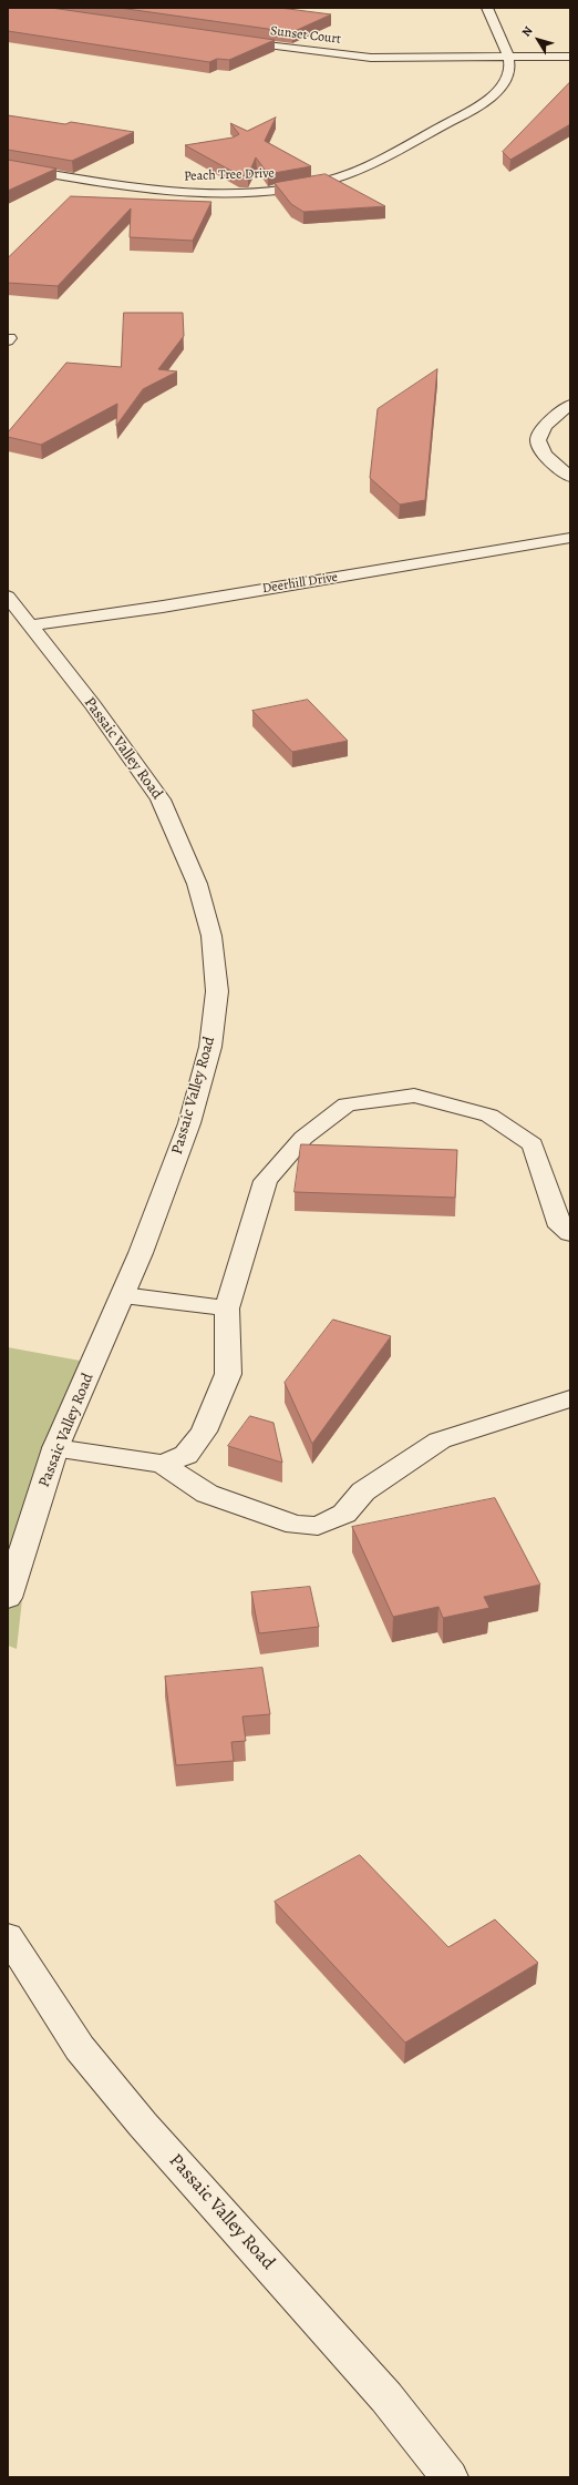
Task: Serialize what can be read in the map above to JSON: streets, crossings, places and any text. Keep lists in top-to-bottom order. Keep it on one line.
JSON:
{"streets":{"street":["Sunset Court","Peach Tree Drive","Deerhill Drive","Passaic Valley Road"]},"crossings":[["Sunset Court","Peach Tree Drive"],["Deerhill Drive","Passaic Valley Road"]],"north":"top left"}
